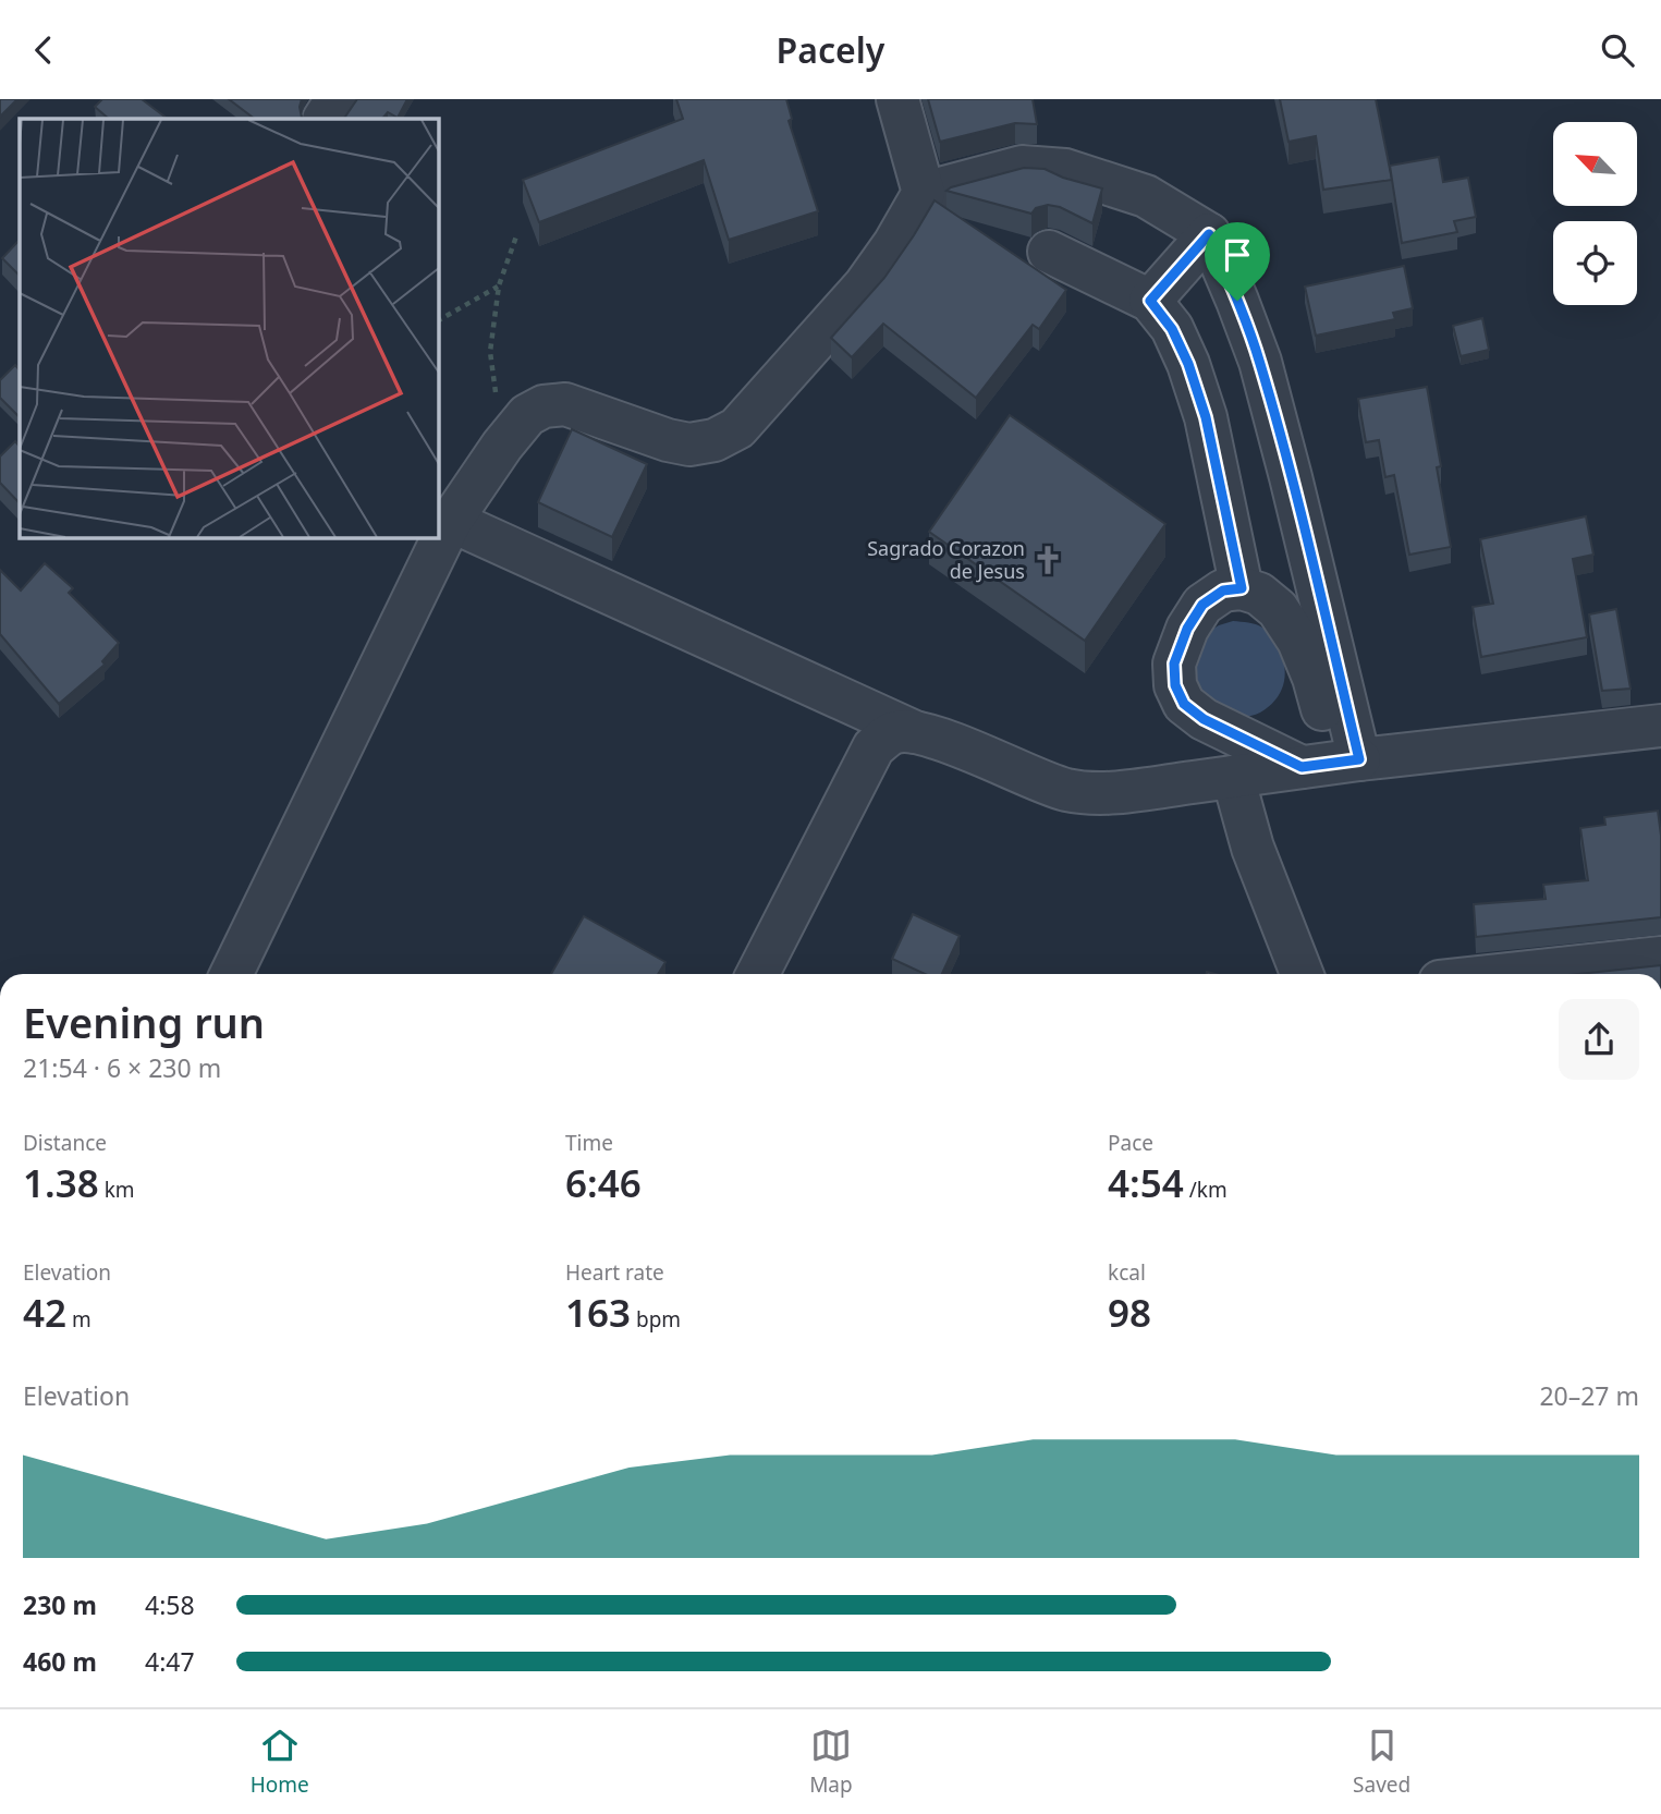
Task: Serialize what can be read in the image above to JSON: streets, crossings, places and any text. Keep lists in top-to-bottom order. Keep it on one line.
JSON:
{"places":{"church":["Sagrado Corazon de Jesus"]},"north":"top left","page":{"header":"Pacely","heading":["Evening run","21:54 · 6 × 230 m"],"stats":[["Distance","1.38 km"],["Time","6:46"],["Pace","4:54 /km"],["Elevation","42 m"],["Heart rate","163 bpm"],["kcal","98"]],"chart":["Elevation","20–27 m"],"list":[{"name":"230 m","note":"4:58"},{"name":"460 m","note":"4:47"}],"tabs":["Home","Map","Saved"]}}
